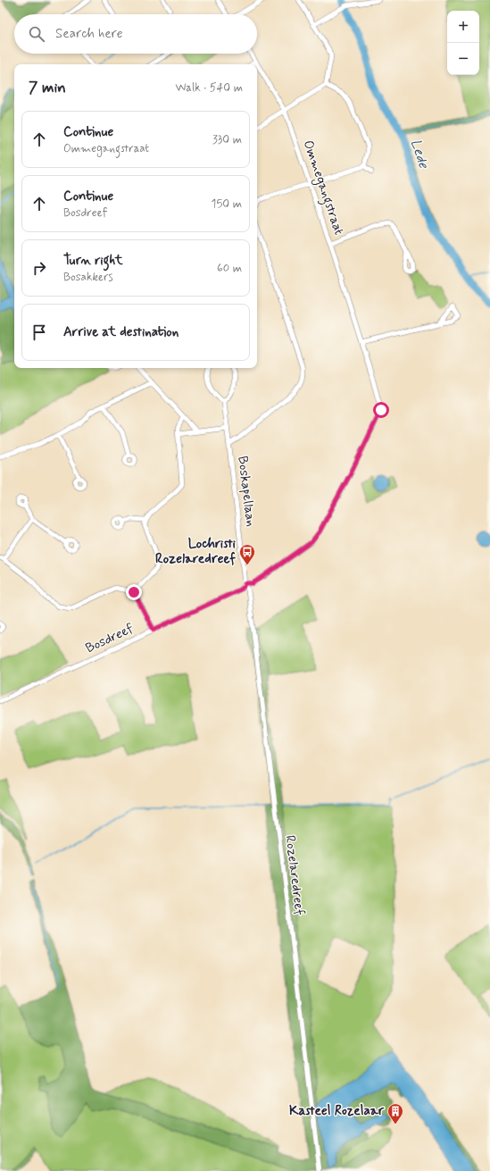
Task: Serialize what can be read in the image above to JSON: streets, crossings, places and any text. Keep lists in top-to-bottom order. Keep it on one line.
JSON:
{"streets":{"street":["Ommegangstraat","Boskapellaan","Bosdreef","Rozelaredreef"]},"crossings":[["Ommegangstraat","Boskapellaan"],["Ommegangstraat","Bosdreef"],["Ommegangstraat","Rozelaredreef"],["Boskapellaan","Bosdreef"],["Boskapellaan","Rozelaredreef"],["Bosdreef","Rozelaredreef"]],"water":["Lede"],"places":{"bus stop":["Lochristi Rozelaredreef"],"building":["Kasteel Rozelaar"]},"page":{"map_buttons":["+","−"],"search":"Search here","heading":["7 min","Walk · 540 m"],"list":[["Continue","Ommegangstraat","330 m"],["Continue","Bosdreef","150 m"],["Turn right","Bosakkers","60 m"],"Arrive at destination"]}}
